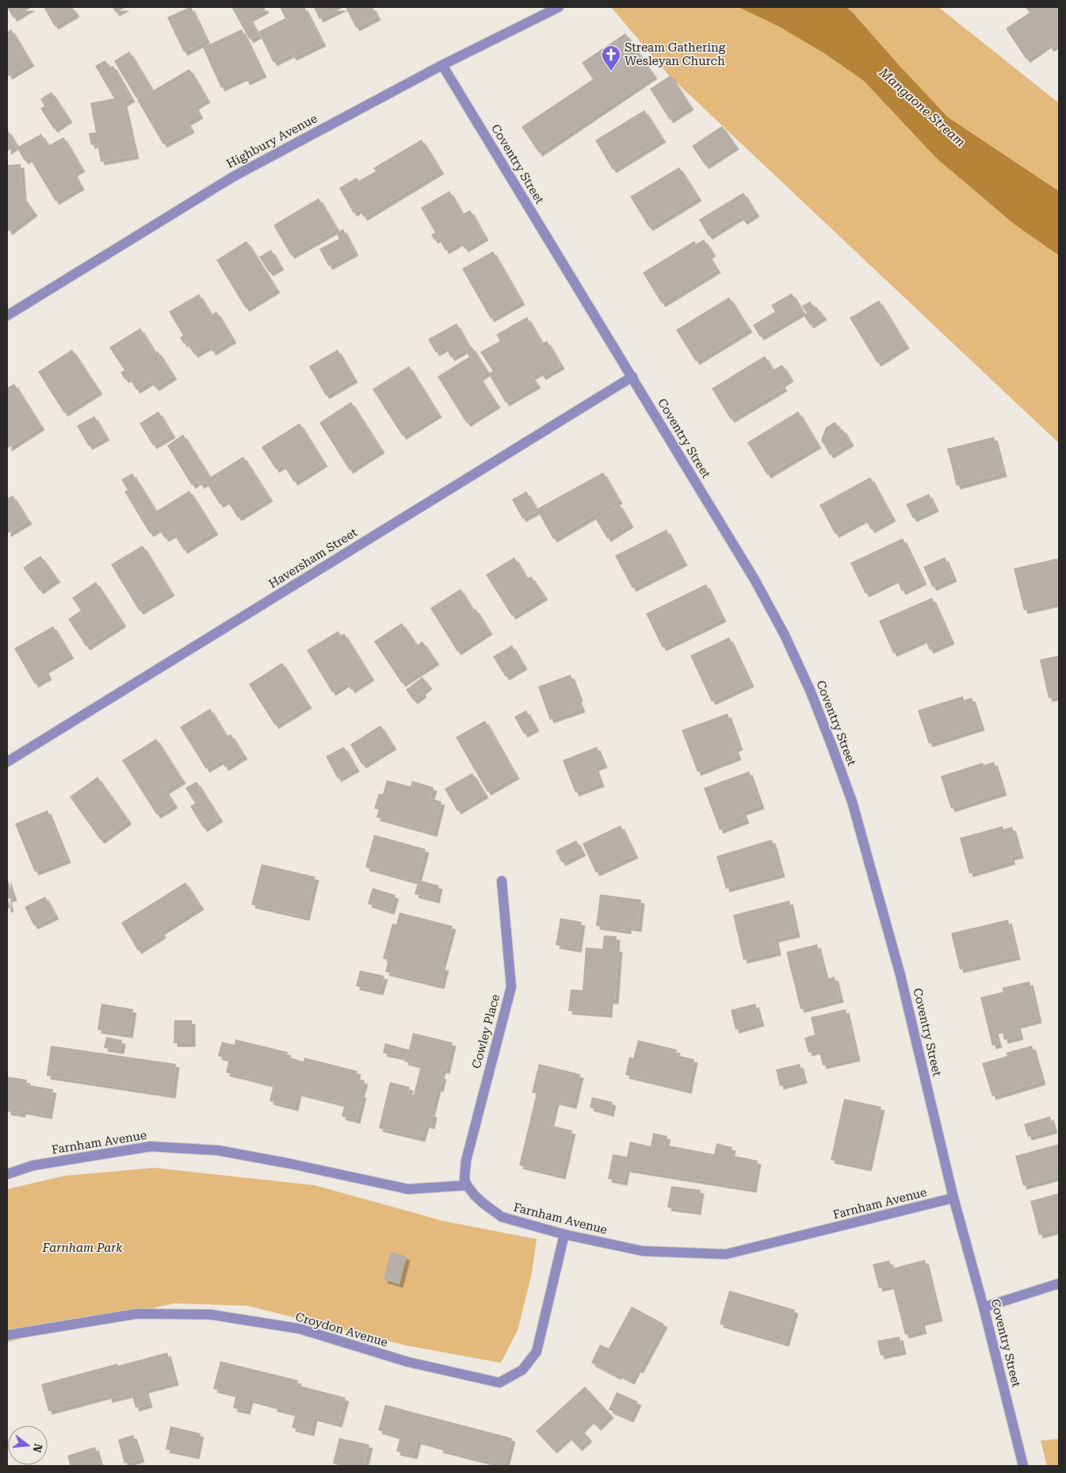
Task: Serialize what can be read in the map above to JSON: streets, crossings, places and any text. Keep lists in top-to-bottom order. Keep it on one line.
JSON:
{"streets":{"street":["Highbury Avenue","Coventry Street","Haversham Street","Cowley Place","Farnham Avenue","Croydon Avenue"]},"crossings":[["Highbury Avenue","Coventry Street"],["Coventry Street","Haversham Street"],["Coventry Street","Farnham Avenue"],["Cowley Place","Farnham Avenue"],["Farnham Avenue","Croydon Avenue"]],"water":["Mangaone Stream"],"parks":["Farnham Park"],"places":{"church":["Stream Gathering Wesleyan Church"]},"north":"right"}
